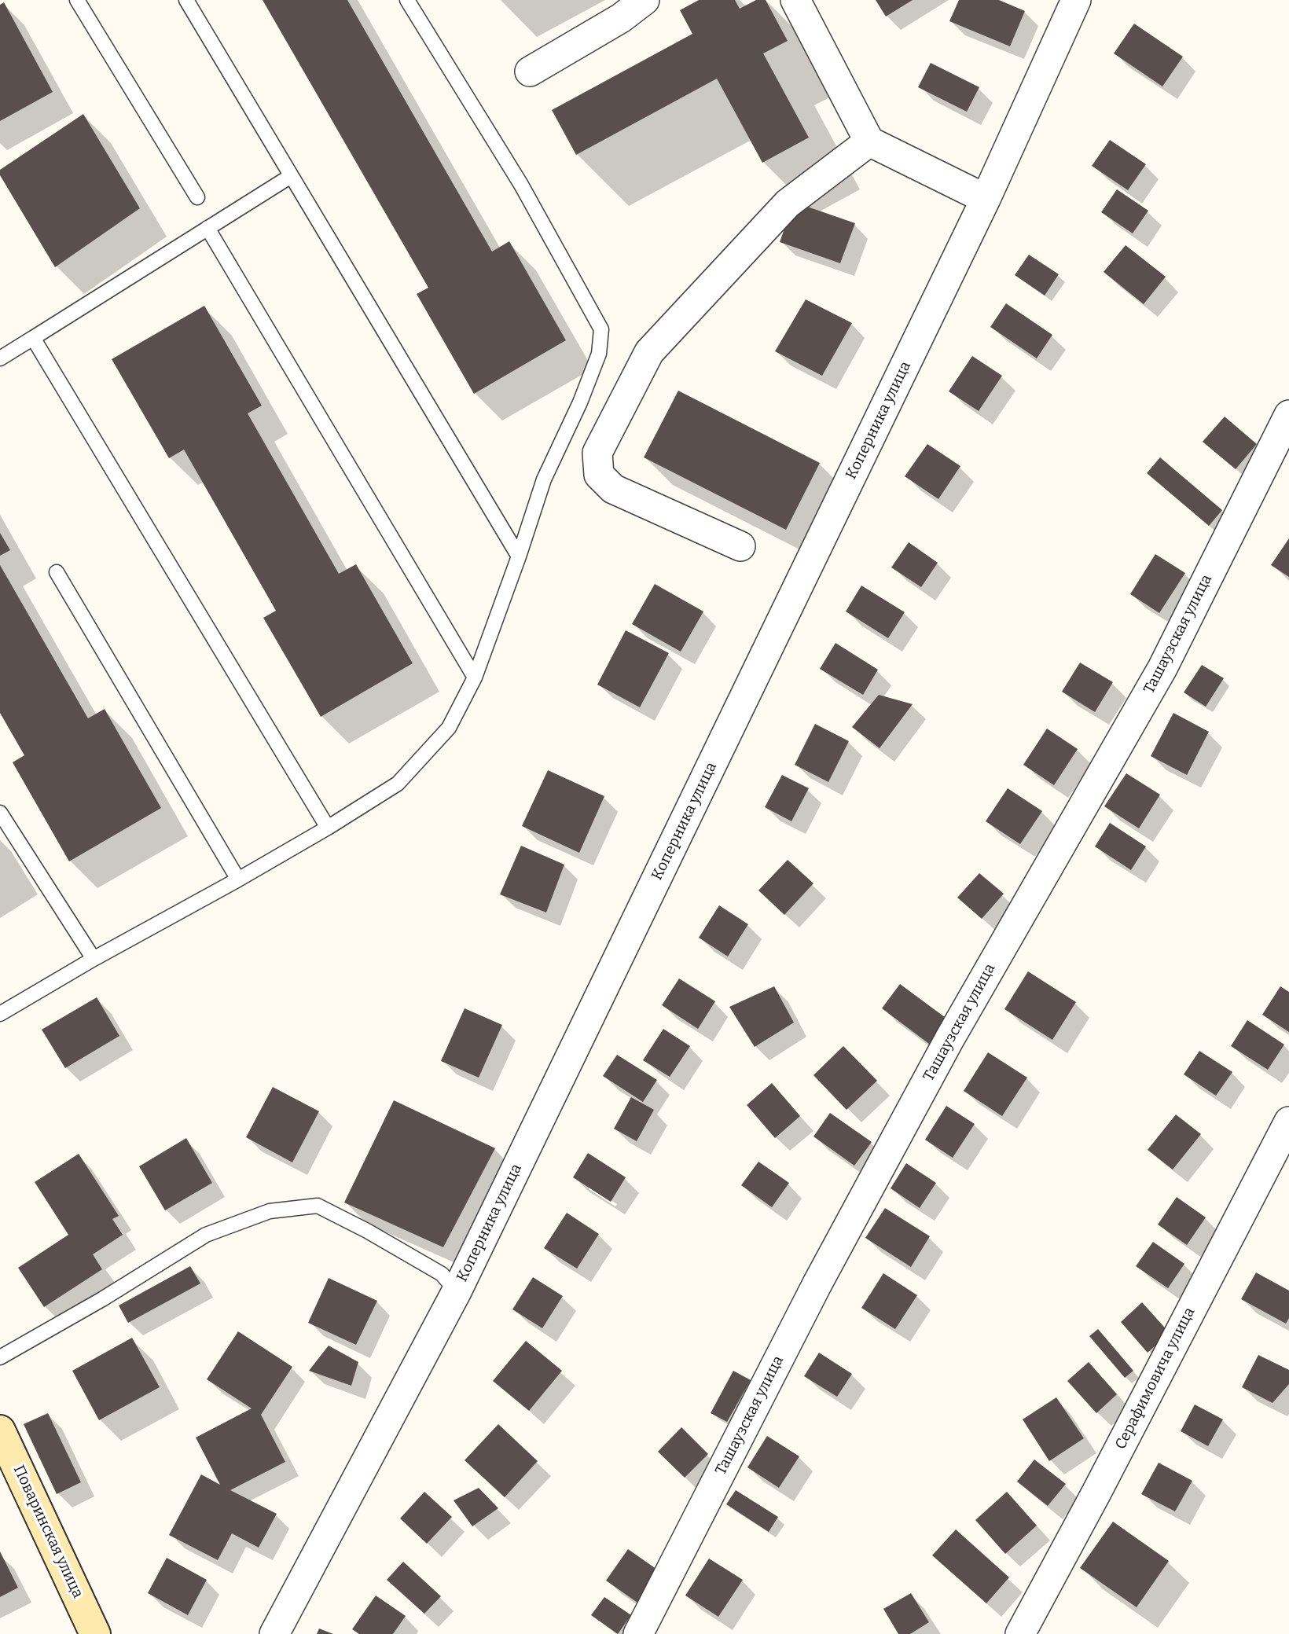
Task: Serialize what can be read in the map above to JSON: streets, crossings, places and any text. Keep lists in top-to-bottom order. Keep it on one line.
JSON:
{"streets":{"main road":["Поваринская улица"],"street":["Коперника улица","Ташаузская улица","Серафимовича улица"]}}
